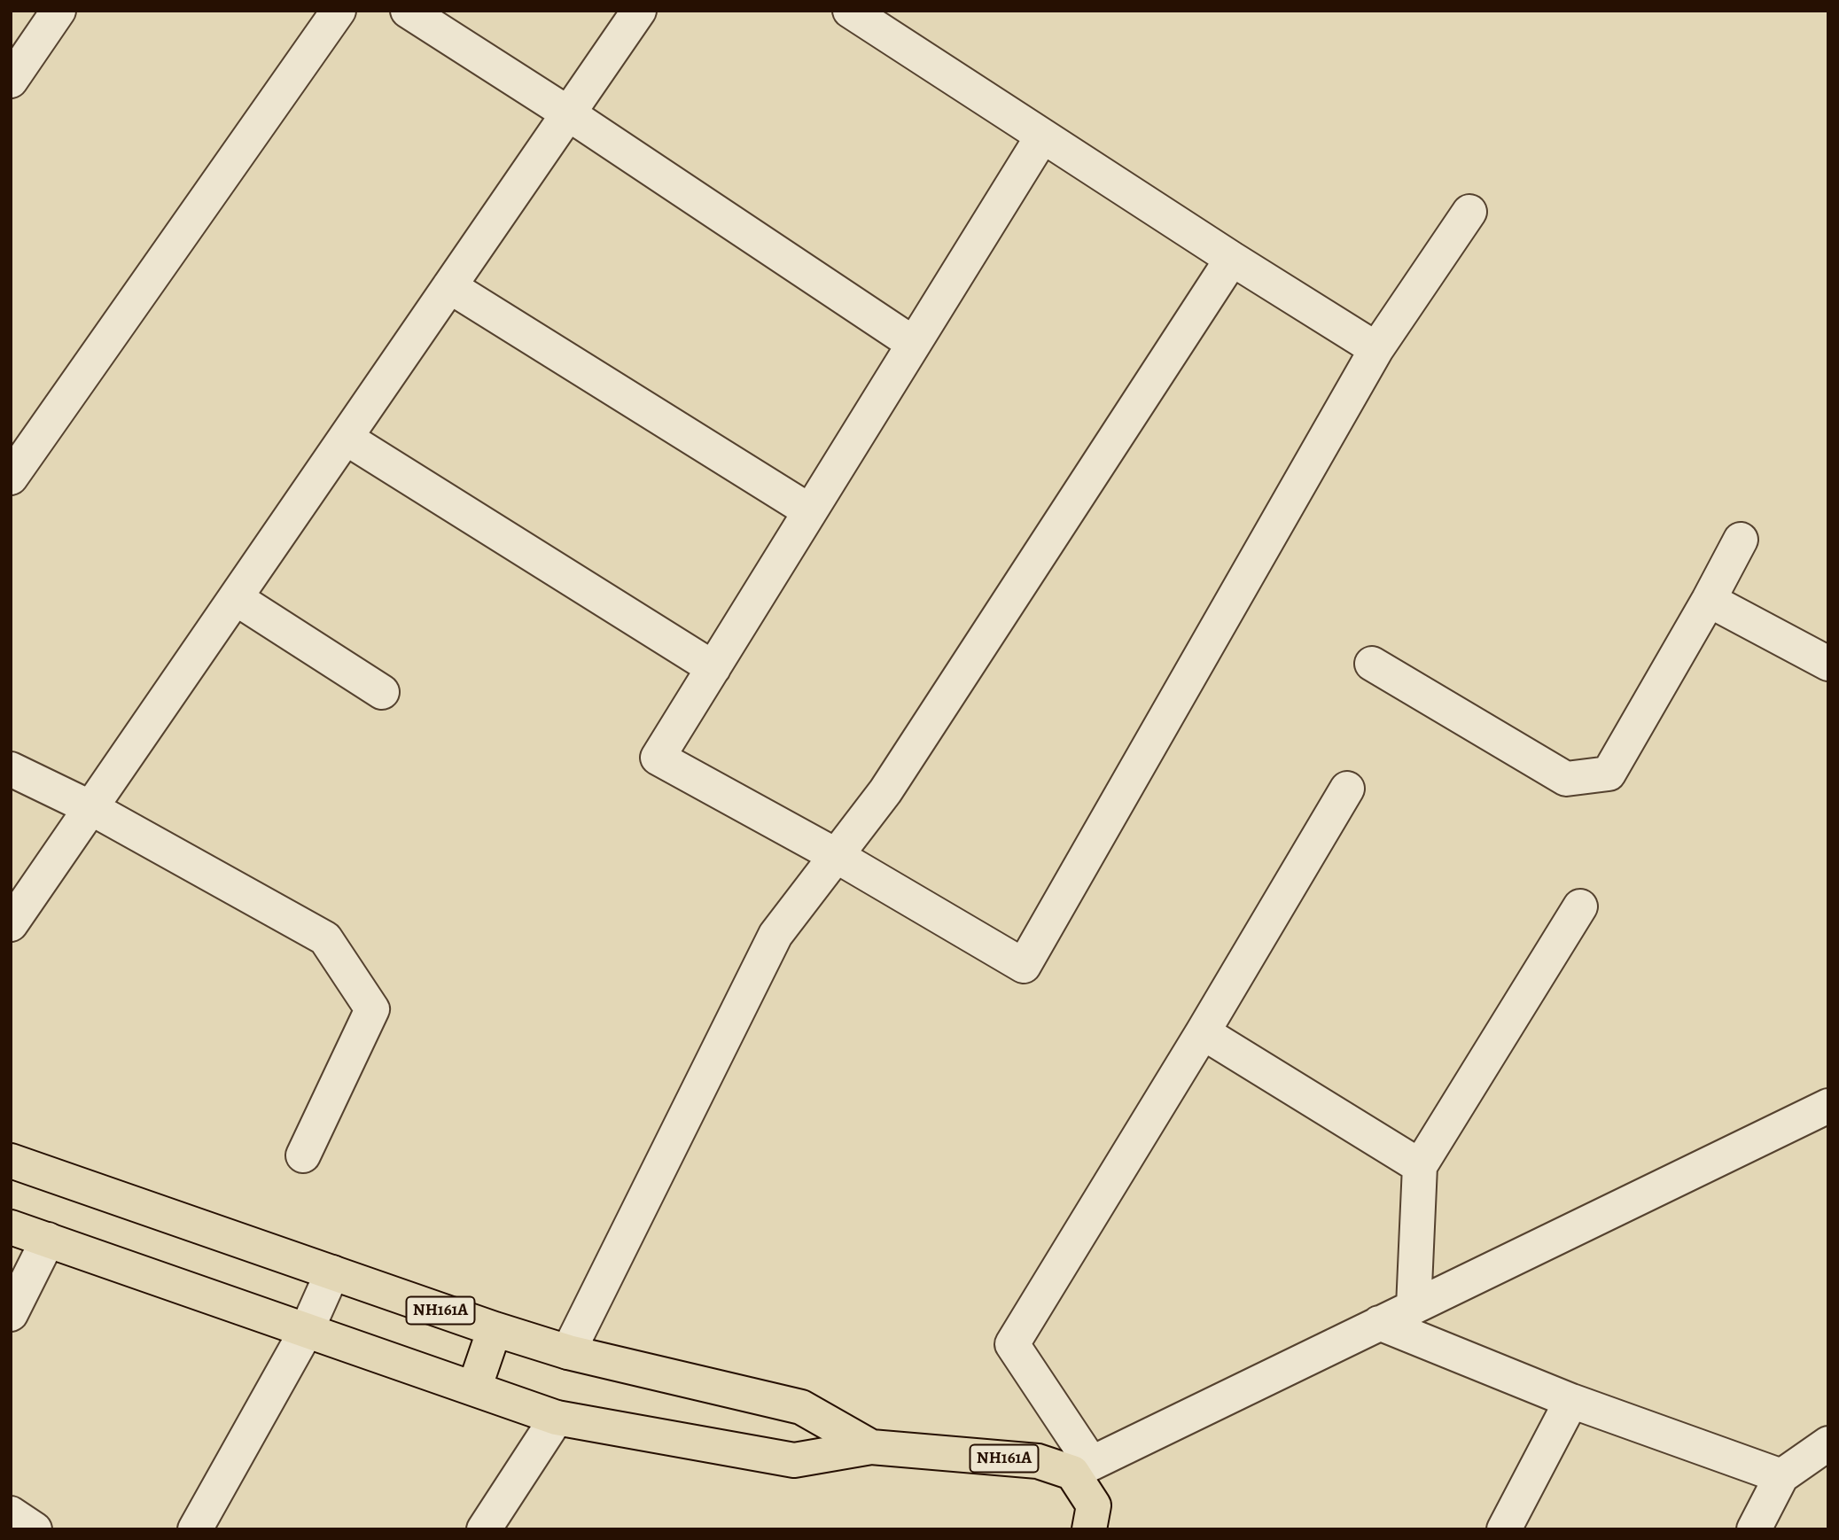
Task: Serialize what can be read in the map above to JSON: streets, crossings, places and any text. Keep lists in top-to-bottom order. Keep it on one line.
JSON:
{"streets":{"highway":["NH161A"]}}
